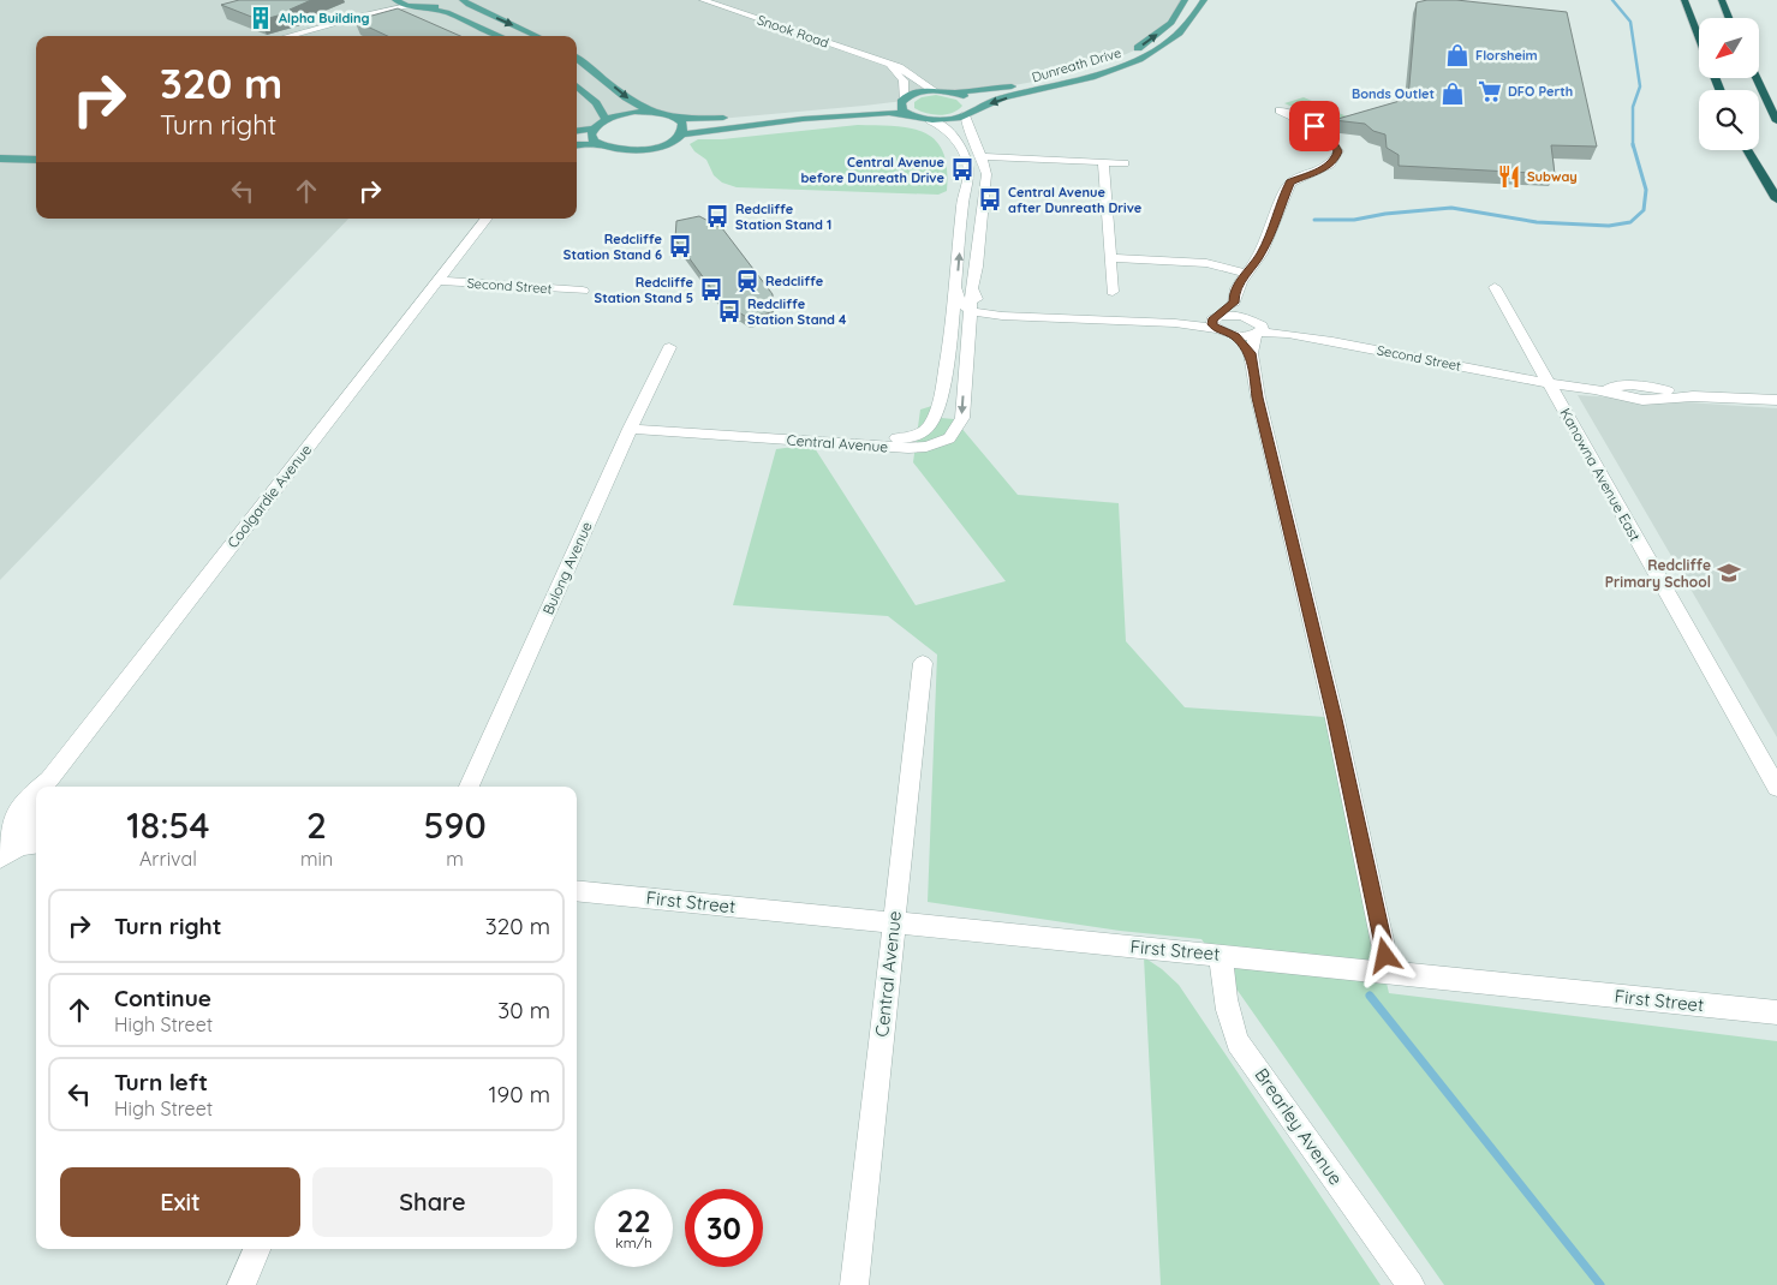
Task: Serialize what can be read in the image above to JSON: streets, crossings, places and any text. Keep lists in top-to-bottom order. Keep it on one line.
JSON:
{"streets":{"main road":["Dunreath Drive"],"street":["Snook Road","Second Street","Central Avenue","Kanowna Avenue East","Coolgardie Avenue","Bulong Avenue","First Street","Brearley Avenue"]},"crossings":[["Snook Road","Dunreath Drive"],["Dunreath Drive","Central Avenue"],["Second Street","Central Avenue"],["Second Street","Kanowna Avenue East"],["Second Street","Coolgardie Avenue"],["Central Avenue","Bulong Avenue"],["Central Avenue","First Street"],["First Street","Brearley Avenue"]],"places":{"building":["Alpha Building"],"shop":["Florsheim","Bonds Outlet"],"supermarket":["DFO Perth"],"bus stop":["Central Avenue before Dunreath Drive","Central Avenue after Dunreath Drive","Redcliffe Station Stand 1","Redcliffe Station Stand 6","Redcliffe Station Stand 5","Redcliffe Station Stand 4"],"restaurant":["Subway"],"station":["Redcliffe"],"school or university":["Redcliffe Primary School"]},"north":"bottom left","page":{"turn":["320 m","Turn right"],"eta":["18:54","Arrival","2","min","590","m"],"list":[{"name":"Turn right","value":"320 m"},{"name":"Continue","note":"High Street","value":"30 m"},{"name":"Turn left","note":"High Street","value":"190 m"}],"buttons":["Exit","Share"],"speed":"22 km/h","limit":"30"}}
